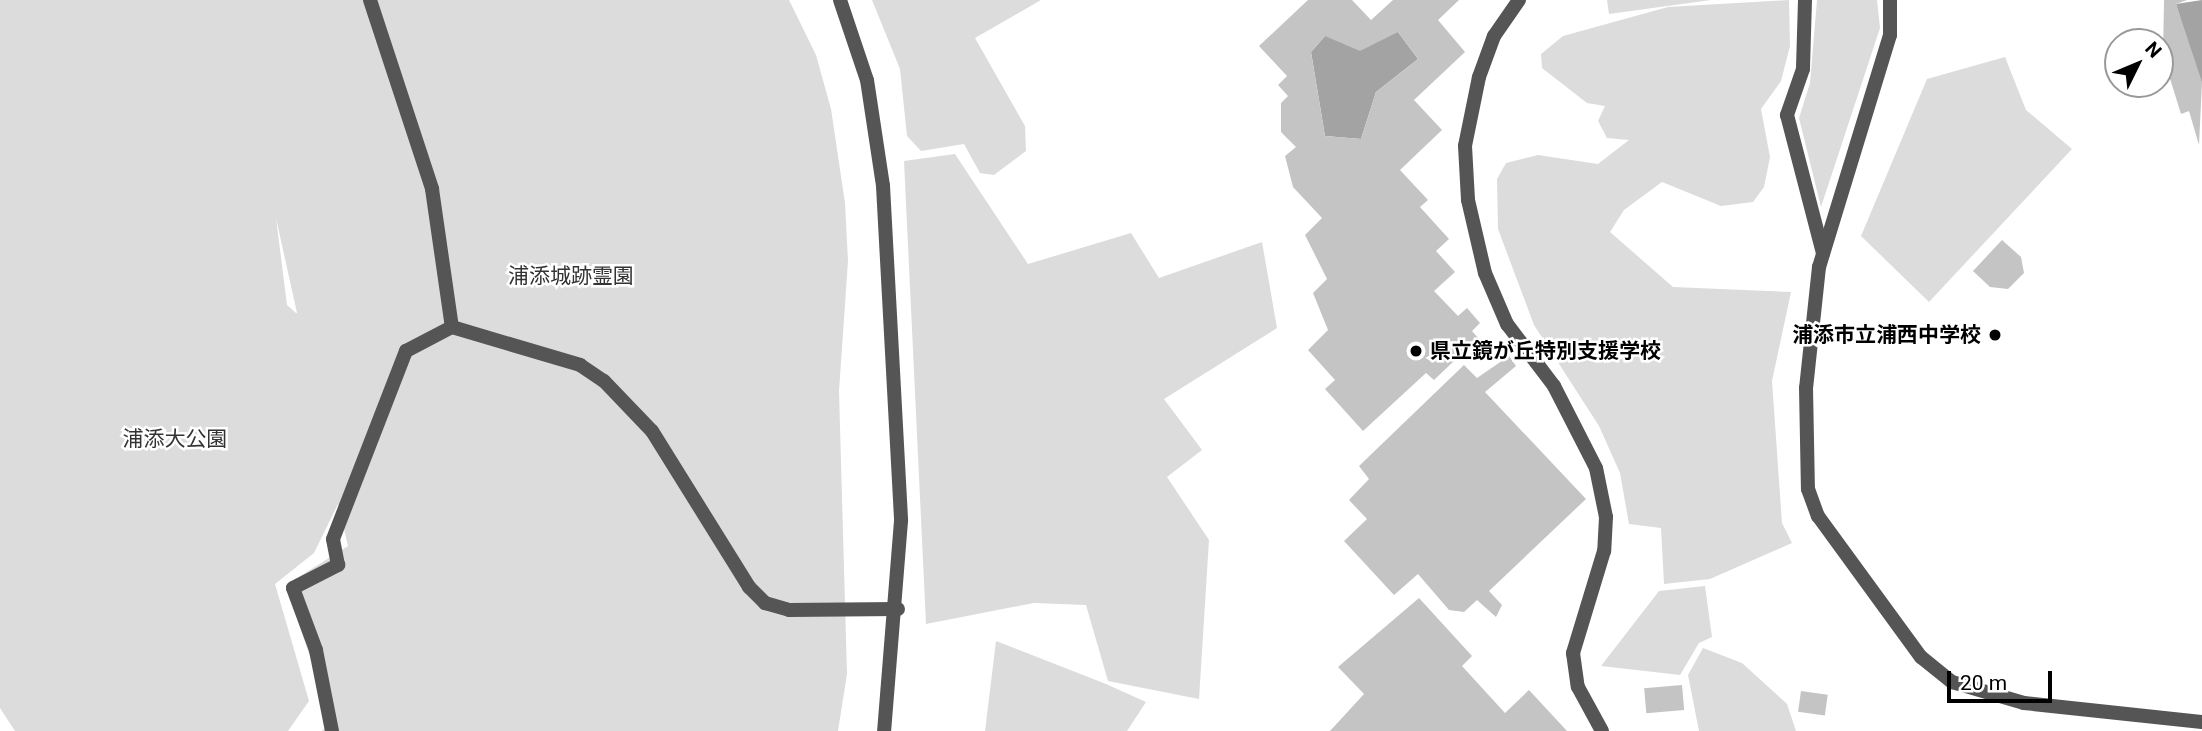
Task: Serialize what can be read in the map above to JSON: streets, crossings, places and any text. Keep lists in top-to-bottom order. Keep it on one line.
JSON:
{"parks":["浦添城跡霊園","浦添大公園"],"places":["浦添市立浦西中学校","県立鏡が丘特別支援学校"],"scale_bar":"20 m","north":"top right"}
